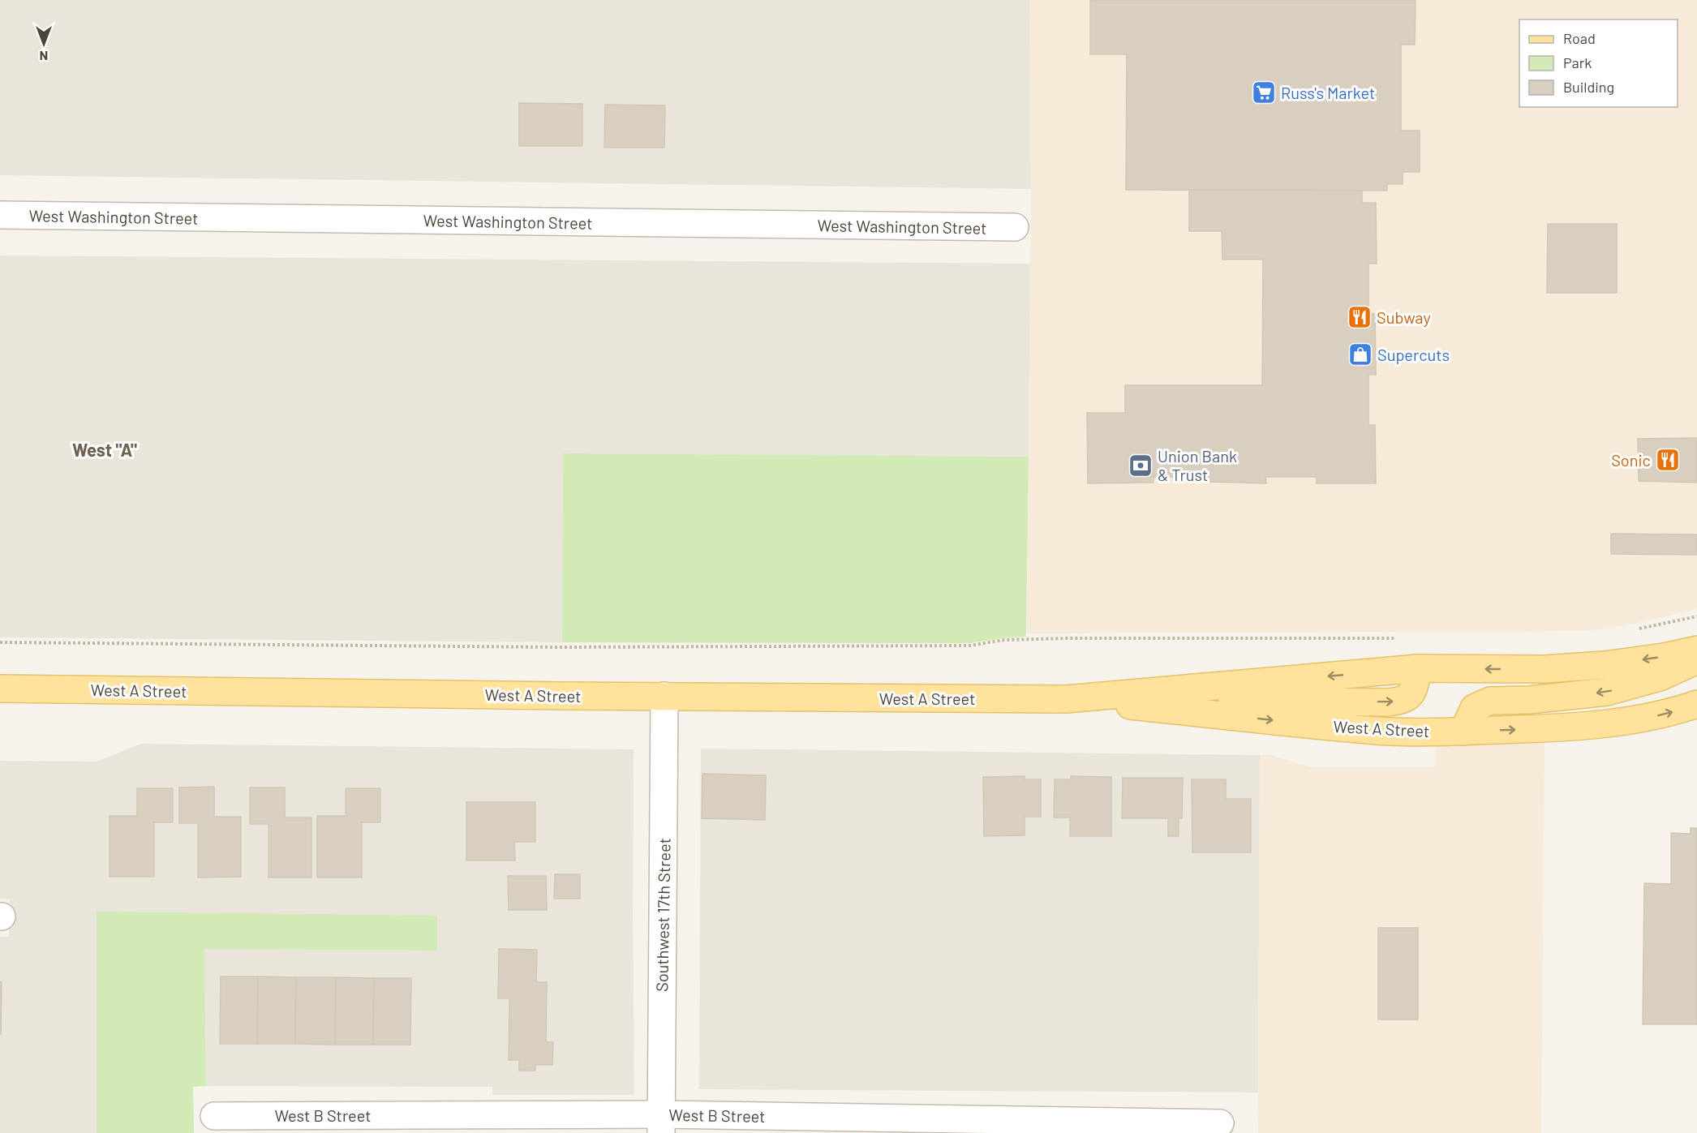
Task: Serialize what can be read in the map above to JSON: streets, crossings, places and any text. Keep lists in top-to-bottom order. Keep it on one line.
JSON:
{"streets":{"main road":["West A Street"],"street":["West Washington Street","Southwest 17th Street","West B Street"]},"crossings":[["West A Street","Southwest 17th Street"],["Southwest 17th Street","West B Street"]],"districts":["West \"A\""],"places":{"supermarket":["Russ's Market"],"restaurant":["Subway","Sonic"],"shop":["Supercuts"],"bank":["Union Bank & Trust"]},"legend":["Road","Park","Building"],"north":"bottom"}
